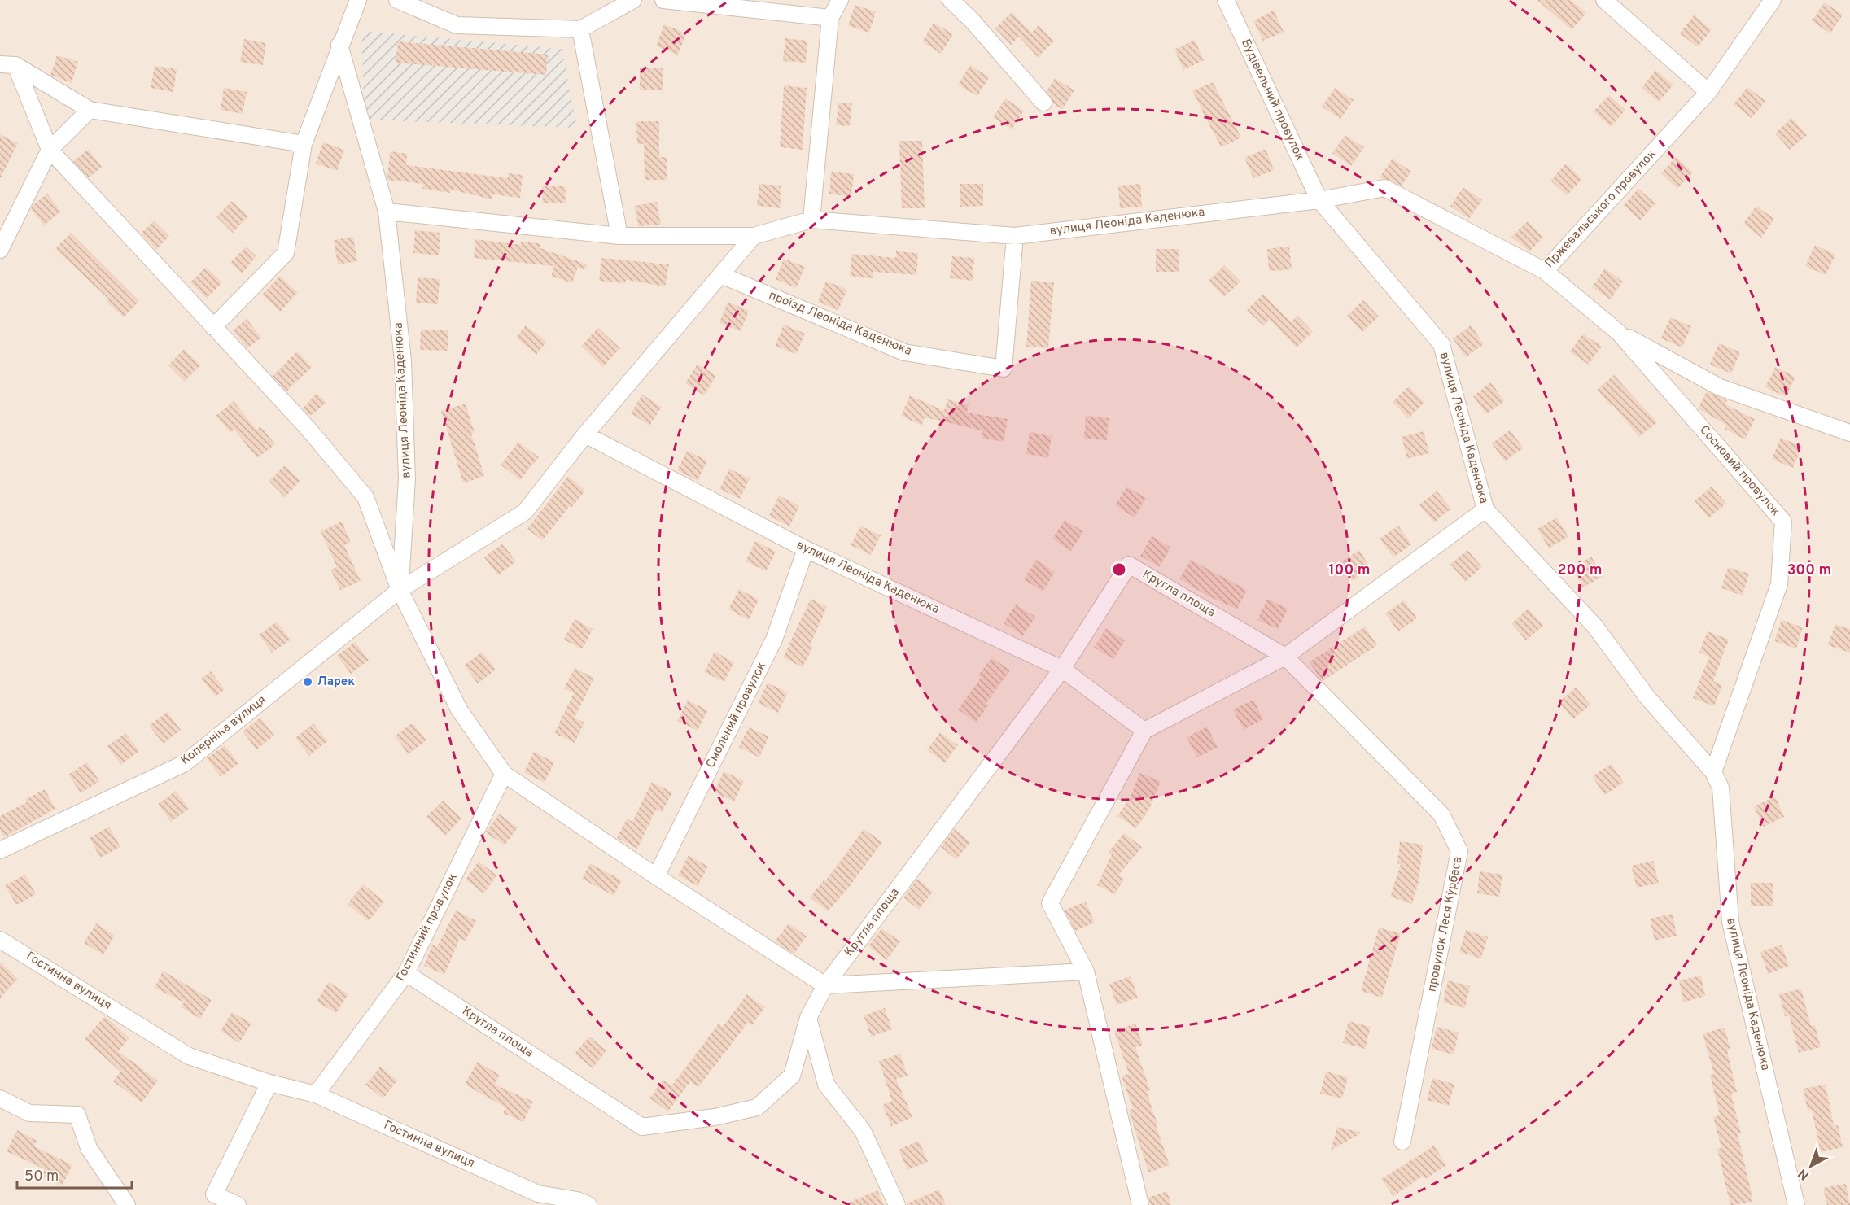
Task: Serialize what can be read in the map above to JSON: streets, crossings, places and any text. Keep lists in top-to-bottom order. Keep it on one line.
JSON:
{"streets":{"street":["Будівельний провулок","Пржевальського провулок","вулиця Леоніда Каденюка","проїзд Леоніда Каденюка","Сосновий провулок","Кругла площа","Смольний провулок","Коперніка вулиця","провулок Леся Курбаса","Гостинний провулок","Гостинна вулиця"]},"crossings":[["Будівельний провулок","Пржевальського провулок"],["Будівельний провулок","вулиця Леоніда Каденюка"],["Пржевальського провулок","вулиця Леоніда Каденюка"],["Пржевальського провулок","Сосновий провулок"],["вулиця Леоніда Каденюка","проїзд Леоніда Каденюка"],["вулиця Леоніда Каденюка","Сосновий провулок"],["вулиця Леоніда Каденюка","Кругла площа"],["вулиця Леоніда Каденюка","Смольний провулок"],["вулиця Леоніда Каденюка","Коперніка вулиця"],["Кругла площа","провулок Леся Курбаса"],["Кругла площа","Гостинний провулок"],["Гостинний провулок","Гостинна вулиця"]],"places":["Ларек"],"scale_bar":"50 m","north":"bottom left","rings":["100 m","200 m","300 m"]}
